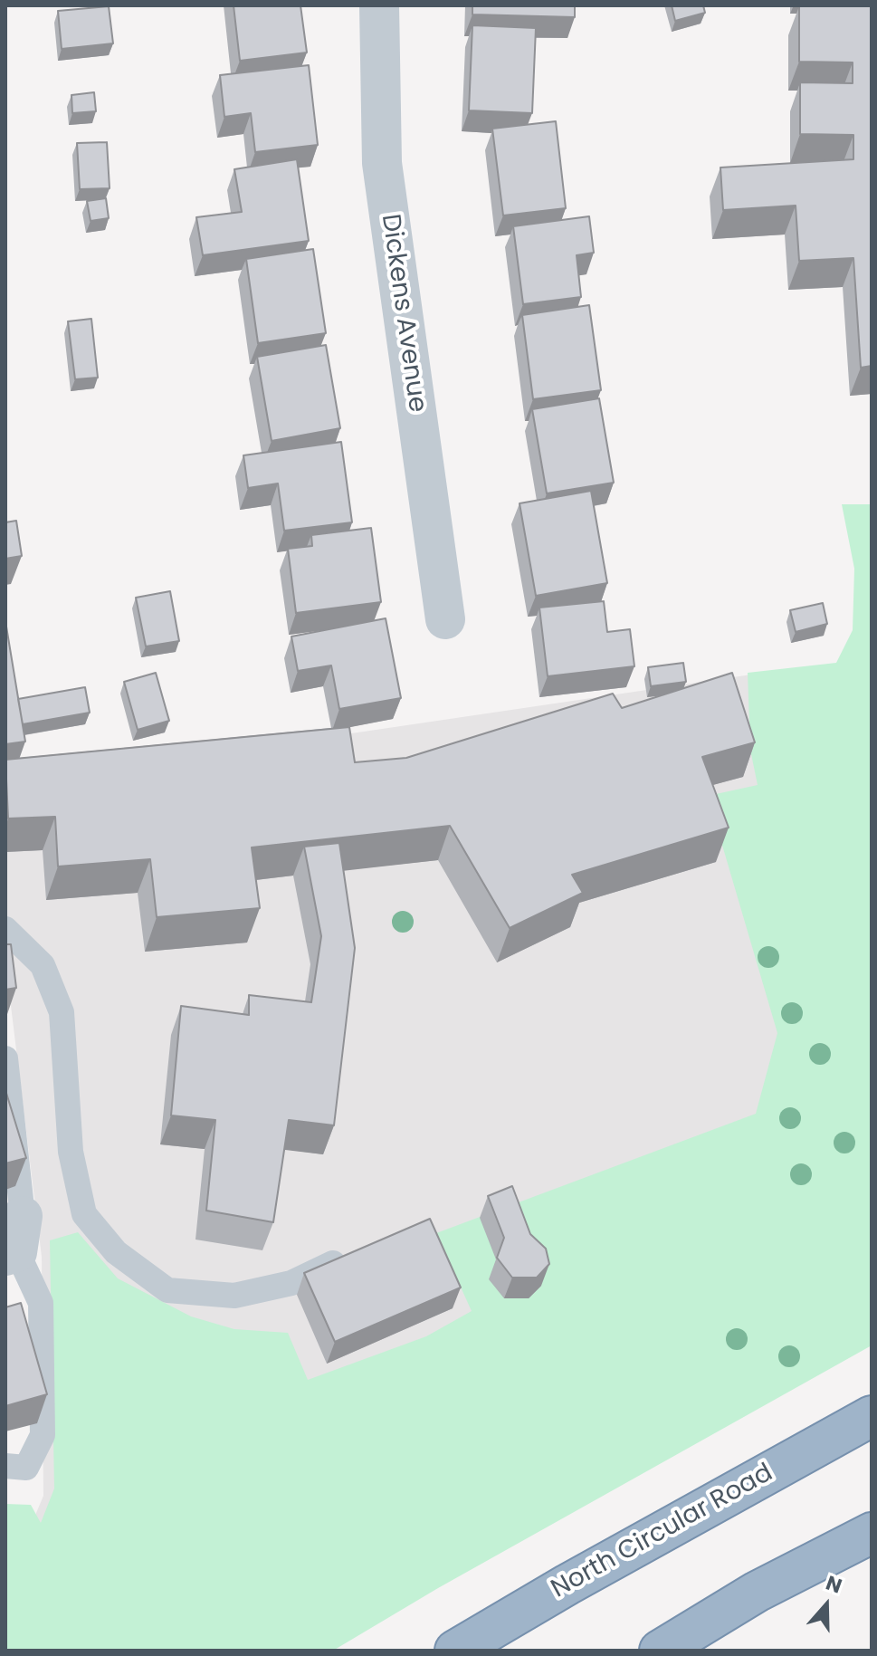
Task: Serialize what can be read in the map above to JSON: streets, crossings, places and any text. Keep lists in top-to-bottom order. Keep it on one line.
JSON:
{"streets":{"highway":["North Circular Road"],"street":["Dickens Avenue"]},"north":"top"}
